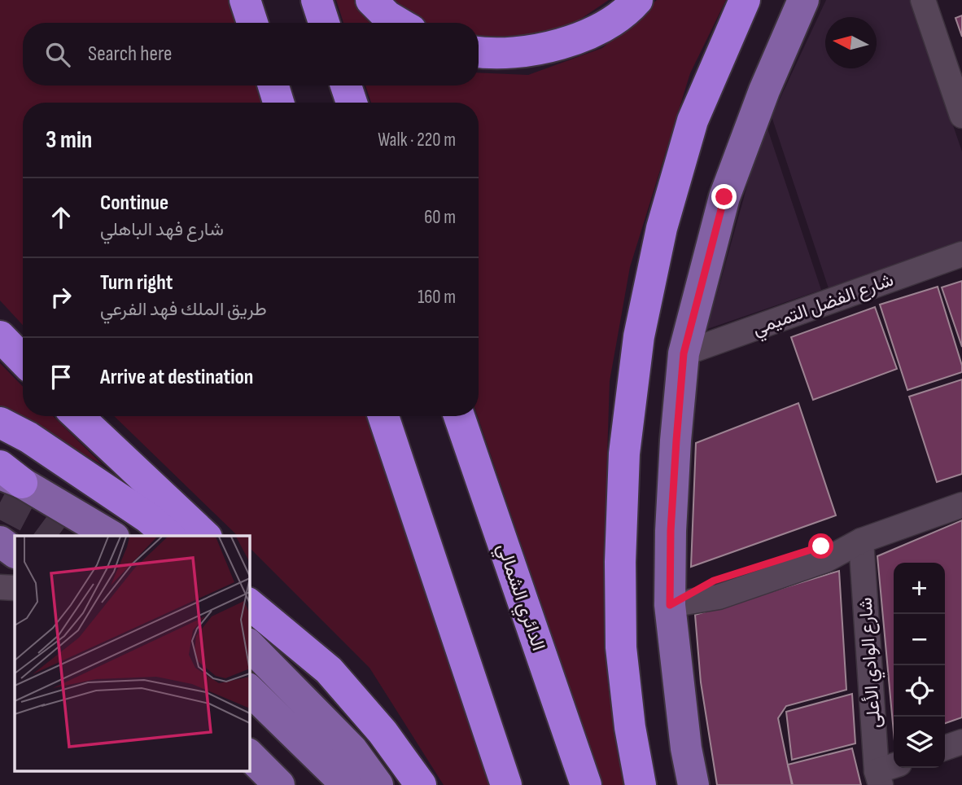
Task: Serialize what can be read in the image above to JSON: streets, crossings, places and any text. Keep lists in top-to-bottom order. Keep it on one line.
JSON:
{"streets":{"highway":["الدائري الشمالي"],"street":["شارع الفضل التميمي","شارع الوادي الأعلى"]},"north":"left","page":{"search":"Search here","heading":["3 min","Walk · 220 m"],"list":[["Continue","شارع فهد الباهلي","60 m"],["Turn right","طريق الملك فهد الفرعي","160 m"],"Arrive at destination"],"map_buttons":["+","−"]}}
